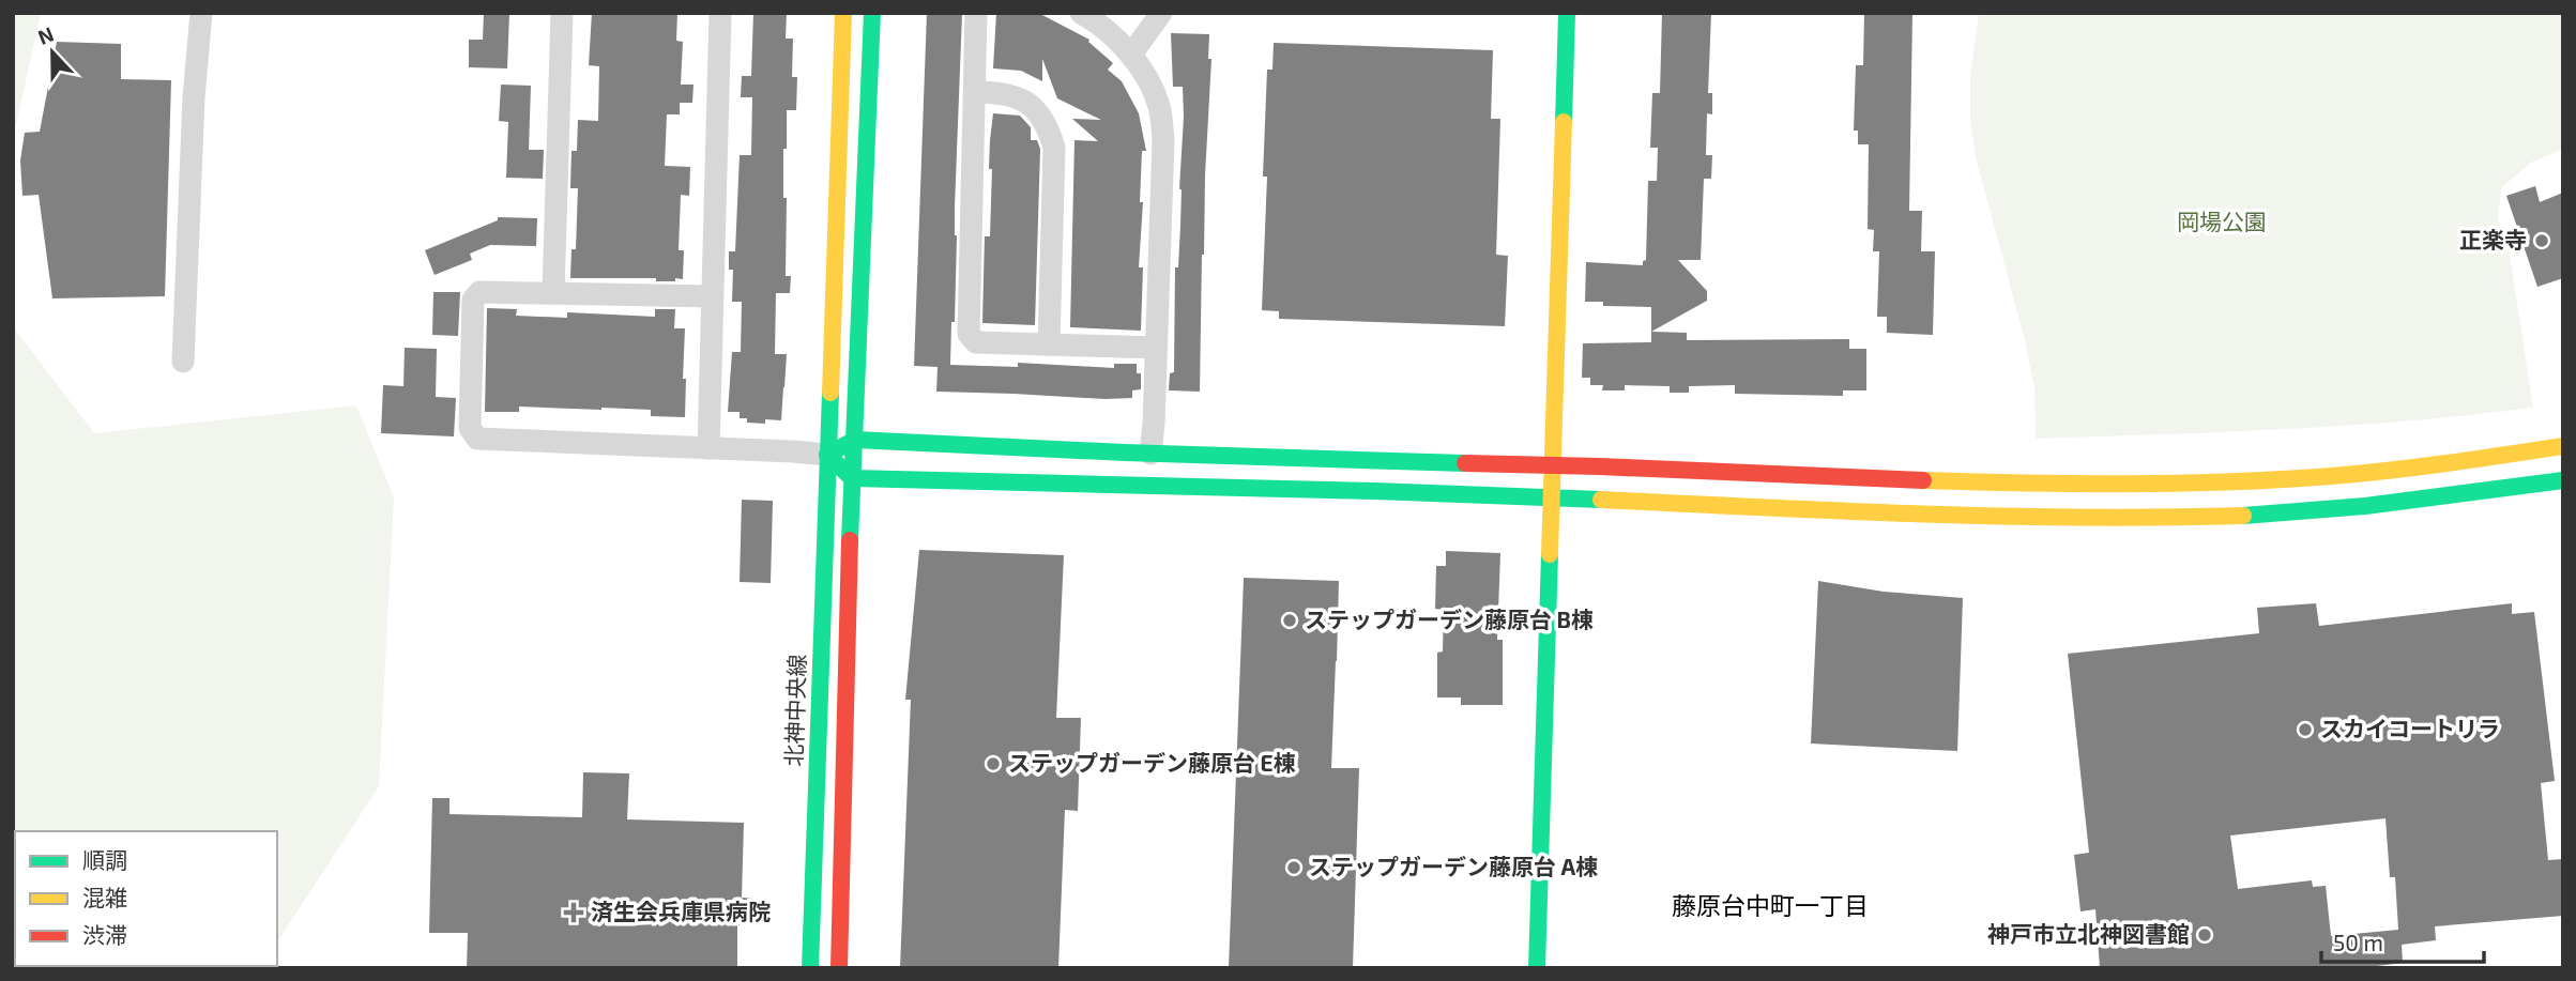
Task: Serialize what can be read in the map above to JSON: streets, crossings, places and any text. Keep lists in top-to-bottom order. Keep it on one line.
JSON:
{"streets":{"street":["北神中央線"]},"districts":["藤原台中町一丁目"],"parks":["岡場公園"],"places":{"other":["正楽寺","ステップガーデン藤原台 B棟","スカイコートリラ","ステップガーデン藤原台 E棟","ステップガーデン藤原台 A棟","神戸市立北神図書館"],"health":["済生会兵庫県病院"]},"legend":["順調","混雑","渋滞"],"scale_bar":"50 m","north":"top"}
